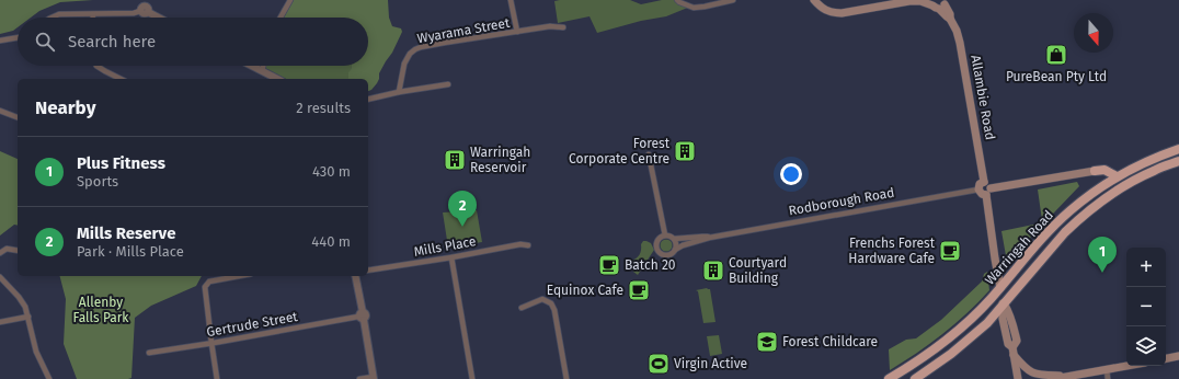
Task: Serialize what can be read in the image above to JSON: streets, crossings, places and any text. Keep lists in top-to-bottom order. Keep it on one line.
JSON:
{"streets":{"highway":["Warringah Road"],"main road":["Allambie Road"],"street":["Wyarama Street","Rodborough Road","Mills Place","Gertrude Street"]},"crossings":[["Allambie Road","Rodborough Road"]],"parks":["Allenby Falls Park"],"places":{"shop":["PureBean Pty Ltd"],"building":["Forest Corporate Centre","Warringah Reservoir","Courtyard Building"],"cafe":["Frenchs Forest Hardware Cafe","Batch 20","Equinox Cafe"],"school or university":["Forest Childcare"],"sports":["Virgin Active"]},"north":"bottom","page":{"search":"Search here","heading":["Nearby","2 results"],"list":[{"mark":"1","name":"Plus Fitness","note":"Sports","value":"430 m"},{"mark":"2","name":"Mills Reserve","note":"Park · Mills Place","value":"440 m"}],"pins":["2","1"],"map_buttons":["+","−"]}}
